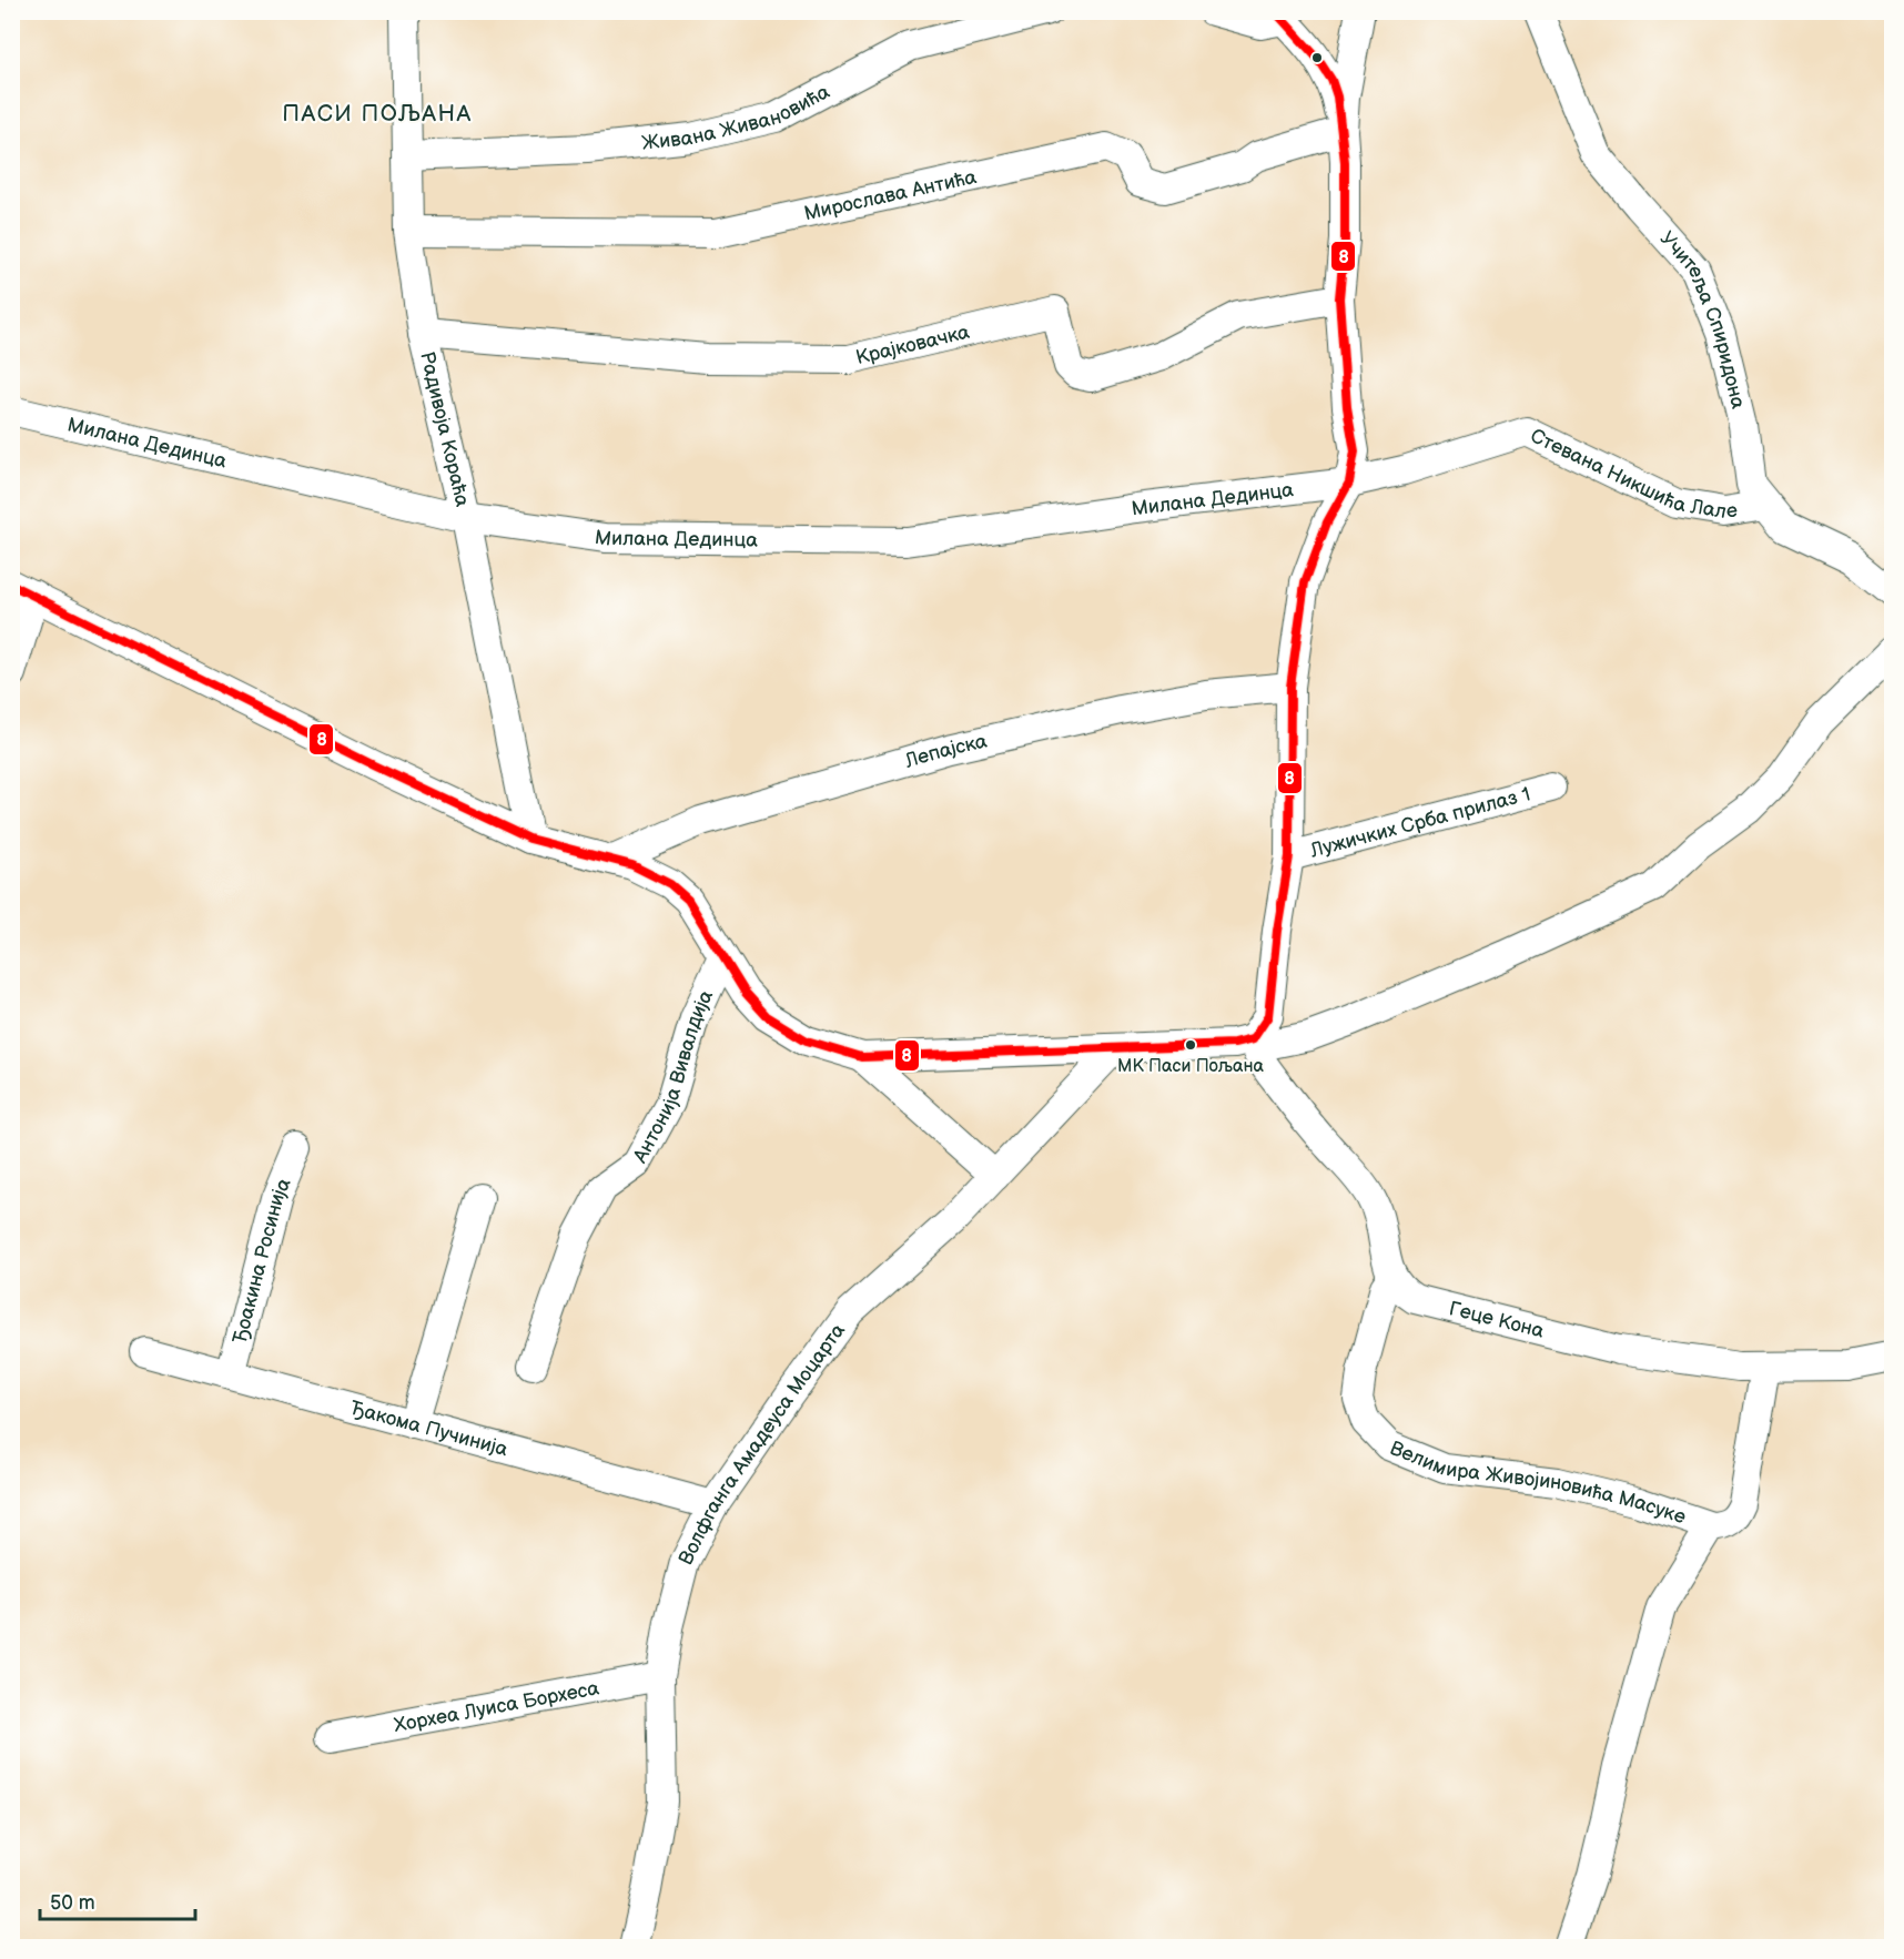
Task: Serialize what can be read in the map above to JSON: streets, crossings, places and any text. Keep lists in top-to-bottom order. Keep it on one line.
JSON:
{"streets":{"street":["Живана Живановића","Мирослава Антића","Учитеља Спиридона","Крајковачка","Радивоја Кораћа","Милана Дединца","Стевана Никшића Лале","Лепајска","Лужичких Срба прилаз 1","Антонија Вивалдија","Ђоакина Росинија","Геце Кона","Ђакома Пучинија","Волфганга Амадеуса Моцарта","Велимира Живојиновића Масуке","Хорхеа Луиса Борхеса"]},"crossings":[["Живана Живановића","Радивоја Кораћа"],["Мирослава Антића","Радивоја Кораћа"],["Учитеља Спиридона","Стевана Никшића Лале"],["Крајковачка","Радивоја Кораћа"],["Радивоја Кораћа","Милана Дединца"],["Милана Дединца","Стевана Никшића Лале"],["Ђоакина Росинија","Ђакома Пучинија"],["Геце Кона","Велимира Живојиновића Масуке"],["Ђакома Пучинија","Волфганга Амадеуса Моцарта"],["Волфганга Амадеуса Моцарта","Хорхеа Луиса Борхеса"]],"districts":["ПАСИ ПОЉАНА"],"places":["МК Паси Пољана"],"lines":["transit line 8"],"scale_bar":"50 m"}
